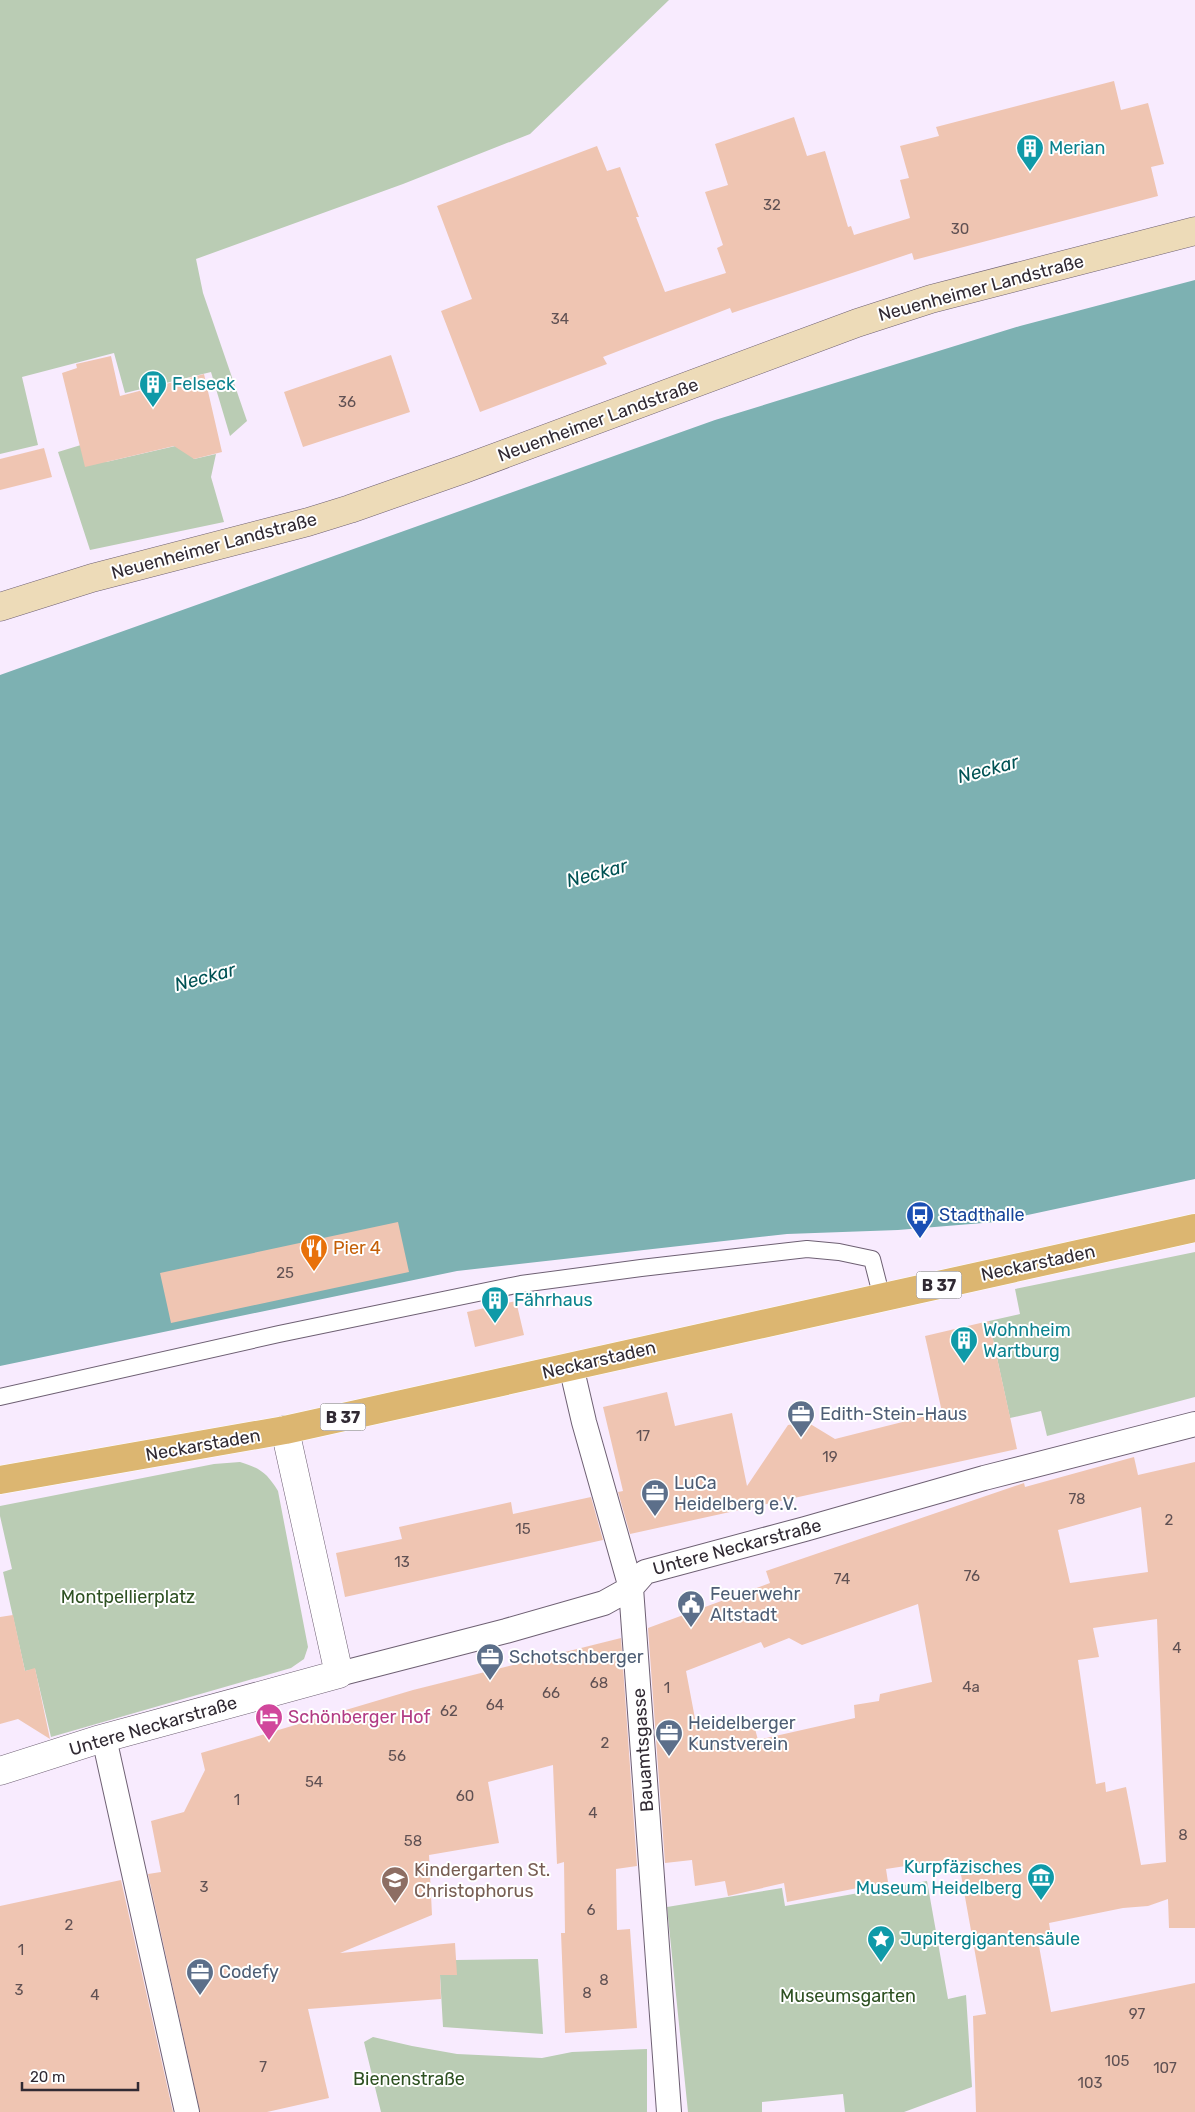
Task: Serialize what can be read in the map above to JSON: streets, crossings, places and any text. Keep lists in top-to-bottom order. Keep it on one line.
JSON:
{"streets":{"main road":["Neuenheimer Landstraße","Neckarstaden","B 37"],"street":["Untere Neckarstraße","Bauamtsgasse"]},"crossings":[["Neckarstaden","Bauamtsgasse"],["Untere Neckarstraße","Bauamtsgasse"]],"water":["Neckar"],"parks":["Montpellierplatz","Museumsgarten","Bienenstraße"],"places":{"building":["Merian","Felseck","Fährhaus","Wohnheim Wartburg"],"bus stop":["Stadthalle"],"restaurant":["Pier 4"],"office":["Edith-Stein-Haus","LuCa Heidelberg e.V.","Schotschberger","Heidelberger Kunstverein","Codefy"],"public building":["Feuerwehr Altstadt"],"hotel":["Schönberger Hof"],"museum":["Kurpfäzisches Museum Heidelberg"],"school or university":["Kindergarten St. Christophorus"],"place":["Jupitergigantensäule"]},"house_numbers":["32","30","34","36","25","17","19","78","2","15","13","76","74","4","68","4a","1","66","64","62","2","56","54","60","1","4","8","58","3","6","2","1","8","3","8","4","97","105","7","107","103"],"scale_bar":"20 m"}
